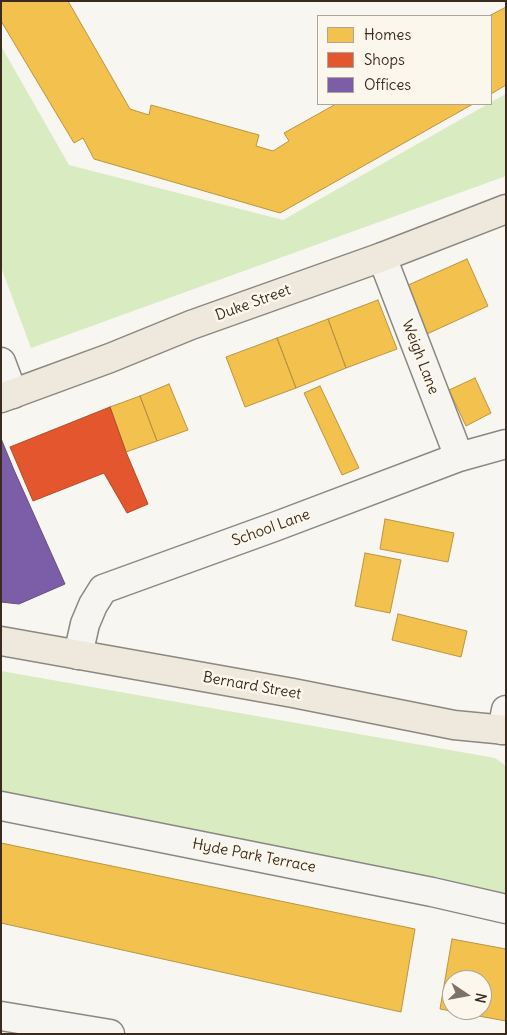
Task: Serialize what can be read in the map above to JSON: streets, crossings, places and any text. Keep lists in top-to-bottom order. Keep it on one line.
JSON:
{"streets":{"main road":["Duke Street","Bernard Street"],"street":["Weigh Lane","School Lane","Hyde Park Terrace"]},"crossings":[["Duke Street","Weigh Lane"],["Weigh Lane","School Lane"],["School Lane","Bernard Street"]],"legend":["Homes","Shops","Offices"],"north":"right"}
